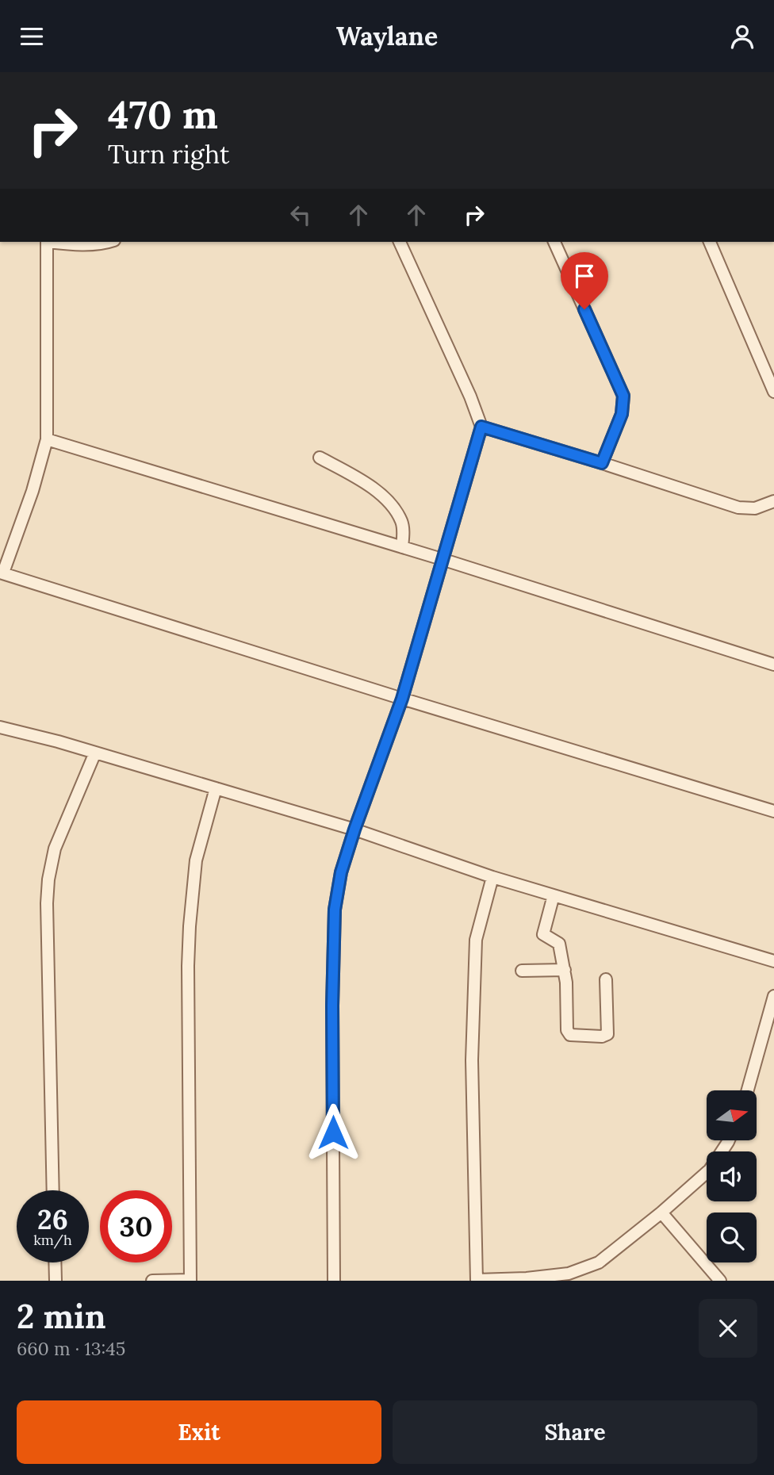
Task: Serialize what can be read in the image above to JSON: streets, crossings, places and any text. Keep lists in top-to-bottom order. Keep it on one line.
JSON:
{"north":"right","page":{"header":"Waylane","turn":["470 m","Turn right"],"speed":"26 km/h","limit":"30","heading":["2 min","660 m · 13:45"],"buttons":["Exit","Share"]}}
